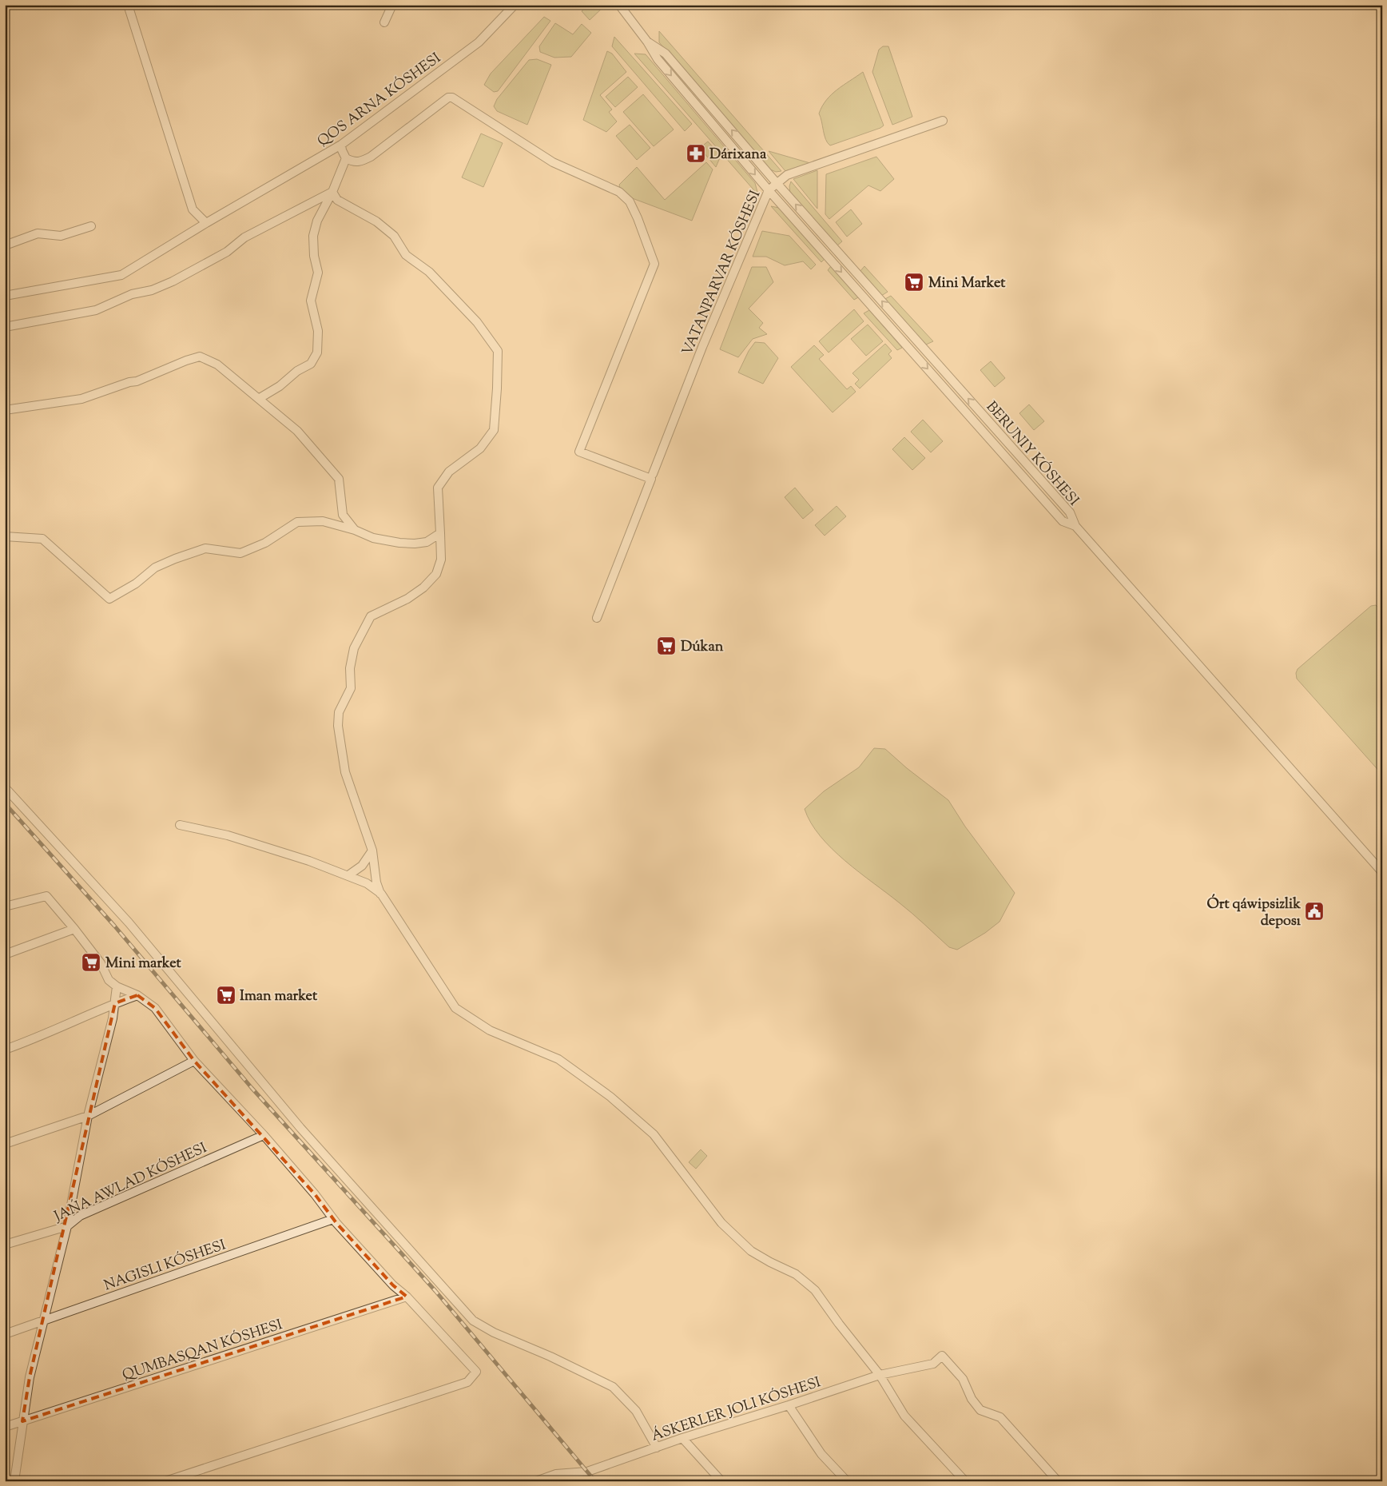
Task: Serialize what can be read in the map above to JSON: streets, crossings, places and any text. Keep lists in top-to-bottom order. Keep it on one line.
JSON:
{"streets":{"street":["QOS ARNA KÓSHESI","VATANPARVAR KÓSHESI","BERUNIY KÓSHESI","JAŃA AWLAD KÓSHESI","QUMBASQAN KÓSHESI"]},"crossings":[["VATANPARVAR KÓSHESI","BERUNIY KÓSHESI"]],"places":{"pharmacy":["Dárixana"],"supermarket":["Mini Market","Dúkan","Mini market","Iman market"],"public building":["Órt qáwipsizlik deposı"]}}
